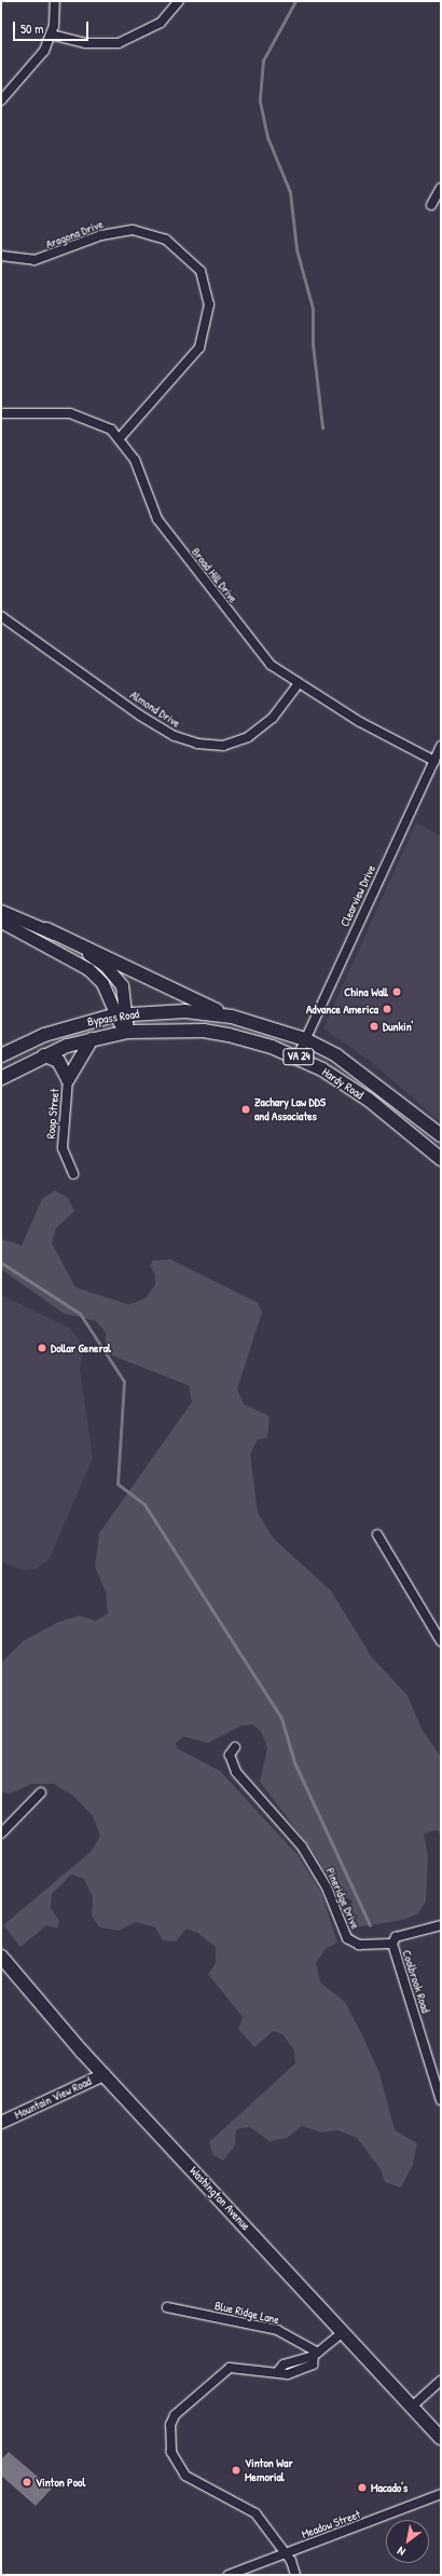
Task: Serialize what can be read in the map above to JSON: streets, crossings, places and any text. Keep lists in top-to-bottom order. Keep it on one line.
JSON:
{"streets":{"main road":["Bypass Road","VA 24","Hardy Road","Mountain View Road","Washington Avenue"],"street":["Aragona Drive","Broad Hill Drive","Almond Drive","Clearview Drive","Roop Street","Pineridge Drive","Coolbrook Road","Blue Ridge Lane","Meadow Street"]},"crossings":[["Aragona Drive","Broad Hill Drive"],["Broad Hill Drive","Almond Drive"],["Broad Hill Drive","Clearview Drive"],["Clearview Drive","Hardy Road"],["Bypass Road","Hardy Road"],["Pineridge Drive","Coolbrook Road"],["Mountain View Road","Washington Avenue"]],"places":["China Wall","Advance America","Dunkin'","Zachary Law DDS and Associates","Dollar General","Vinton War Memorial","Vinton Pool","Macado's"],"scale_bar":"50 m","north":"bottom left"}
